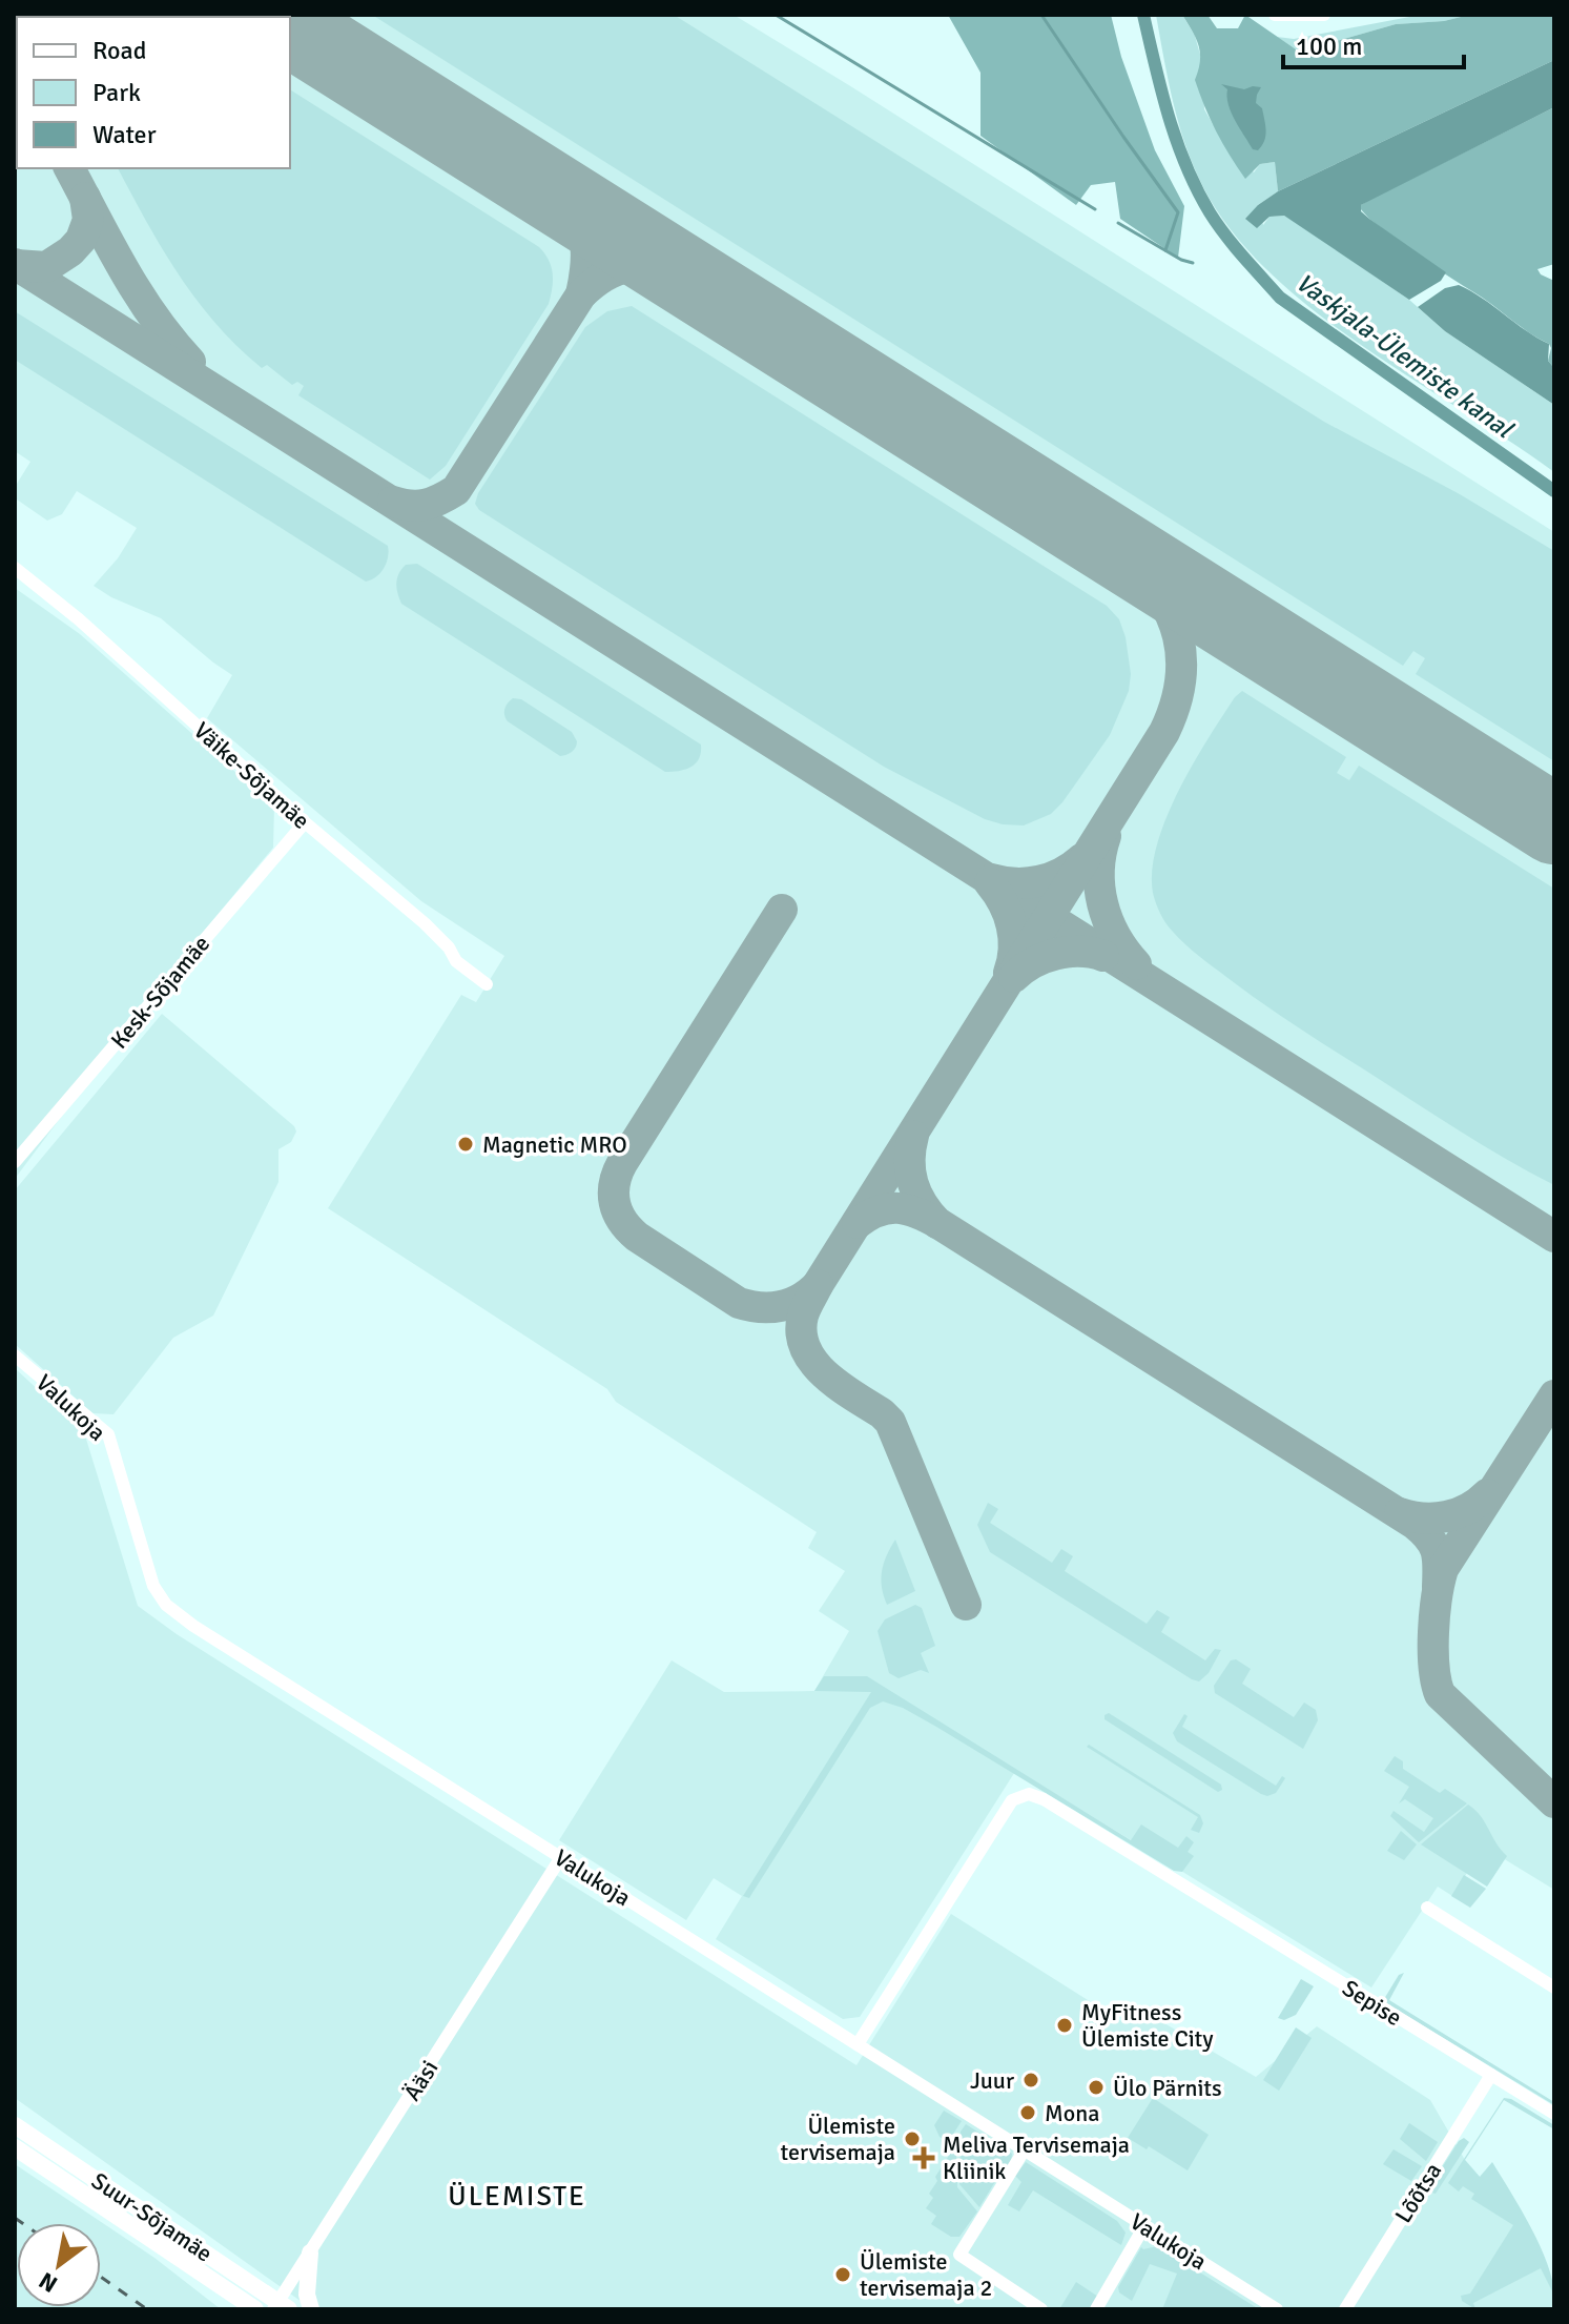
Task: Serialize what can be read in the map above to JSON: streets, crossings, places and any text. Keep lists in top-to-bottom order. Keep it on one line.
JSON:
{"streets":{"main road":["Suur-Sõjamäe"],"street":["Väike-Sõjamäe","Kesk-Sõjamäe","Valukoja","Sepise","Ääsi","Lõõtsa"]},"crossings":[["Väike-Sõjamäe","Kesk-Sõjamäe"],["Valukoja","Sepise"],["Valukoja","Ääsi"],["Sepise","Lõõtsa"],["Ääsi","Suur-Sõjamäe"]],"districts":["ÜLEMISTE"],"water":["Vaskjala-Ülemiste kanal"],"places":{"other":["Magnetic MRO","MyFitness Ülemiste City","Juur","Ülo Pärnits","Mona","Ülemiste tervisemaja","Ülemiste tervisemaja 2"],"health":["Meliva Tervisemaja Kliinik"]},"legend":["Road","Park","Water"],"scale_bar":"100 m","north":"bottom left"}
